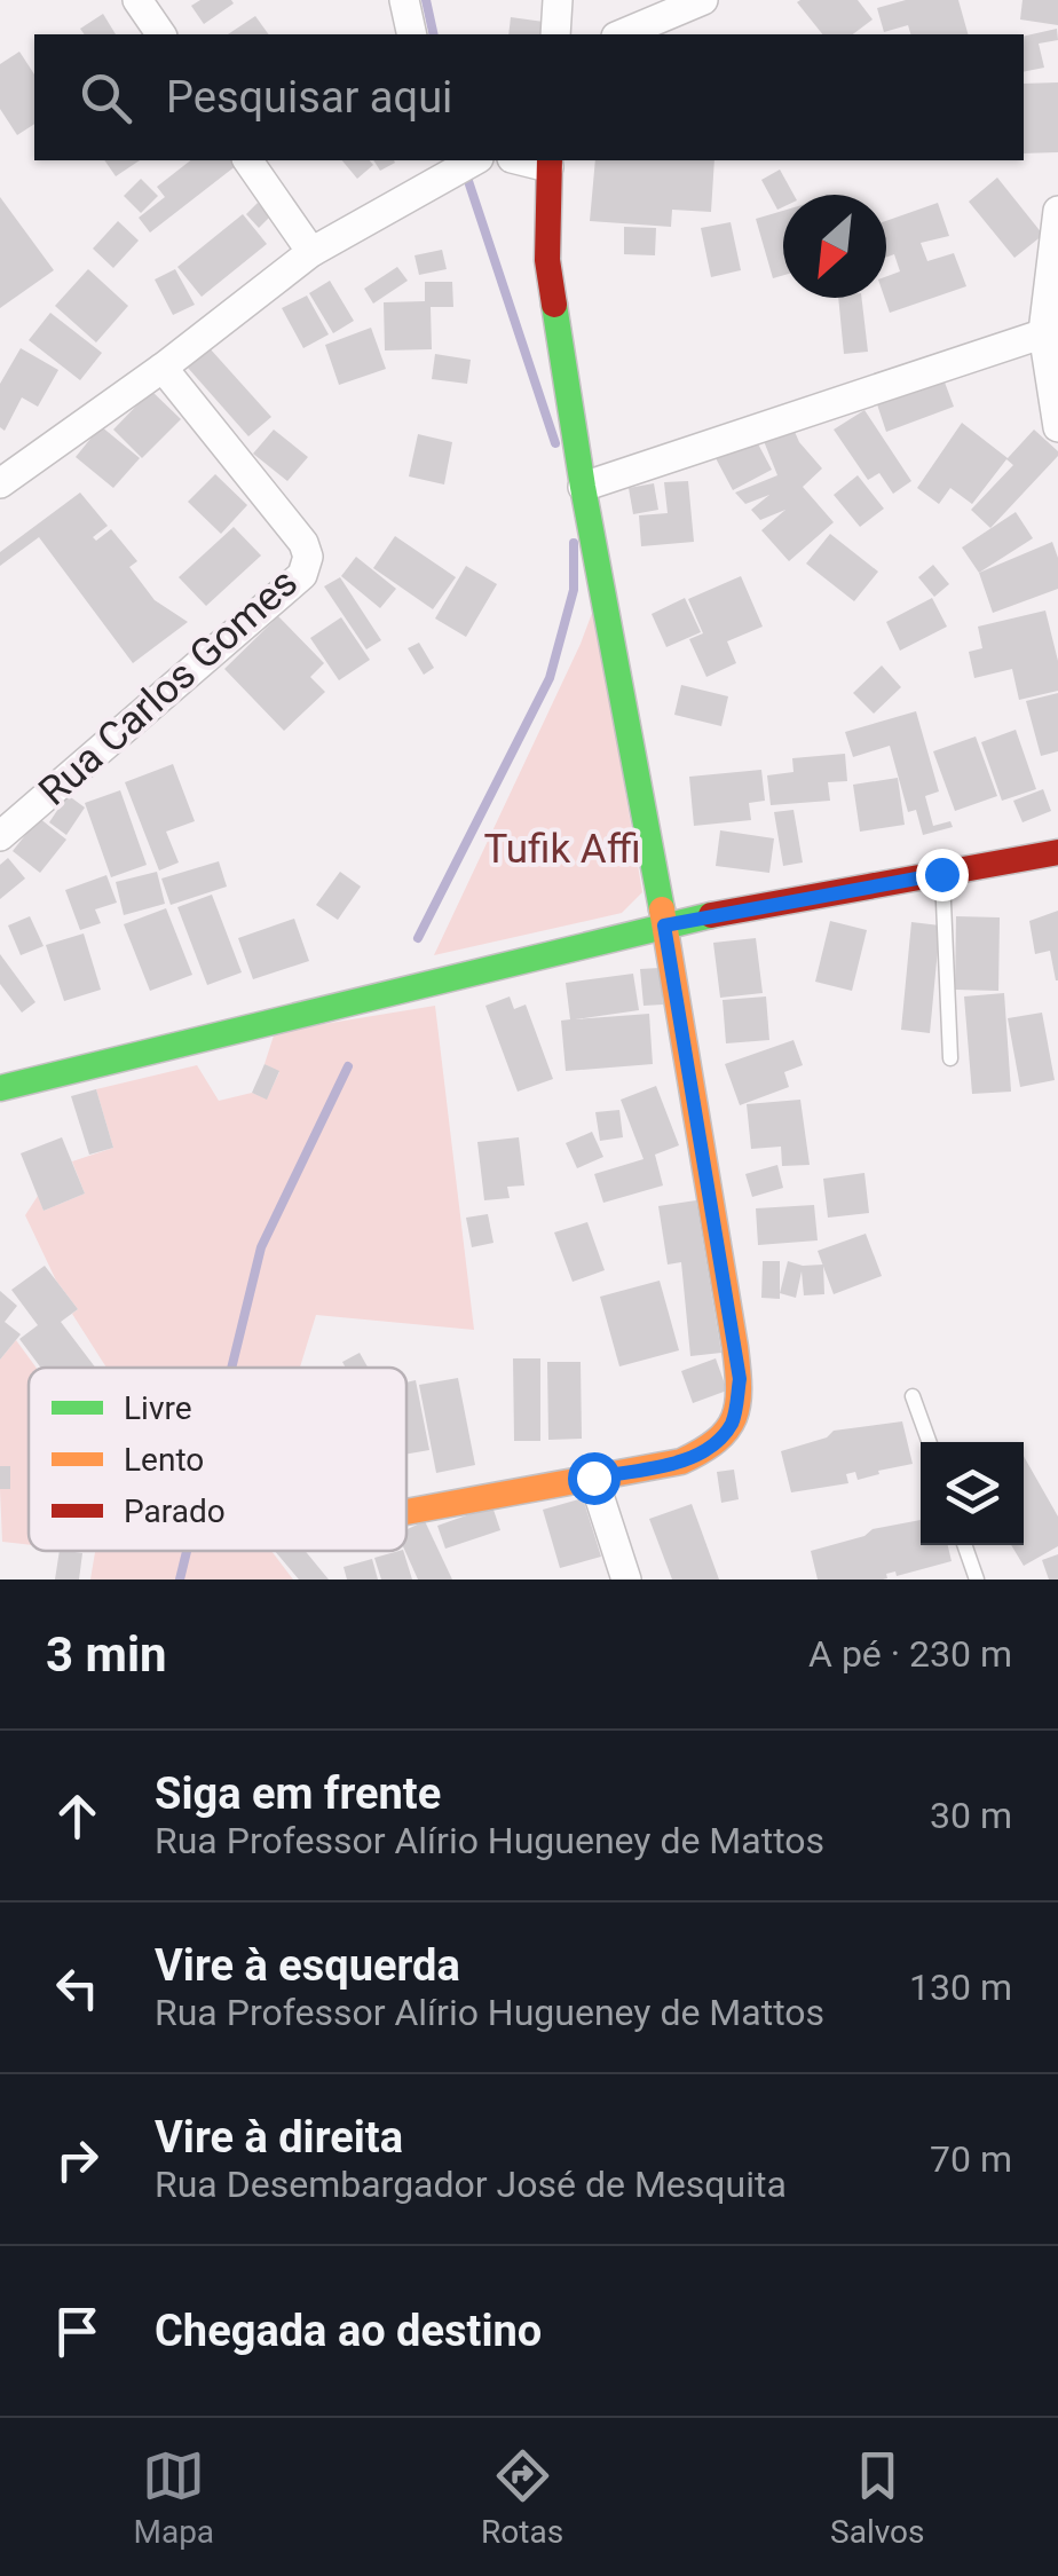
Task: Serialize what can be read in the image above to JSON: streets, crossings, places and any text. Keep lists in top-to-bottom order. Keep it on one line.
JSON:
{"streets":{"street":["Rua Carlos Gomes"]},"parks":["Tufik Affi"],"legend":["Livre","Lento","Parado"],"north":"bottom left","page":{"search":"Pesquisar aqui","heading":["3 min","A pé · 230 m"],"list":[["Siga em frente","Rua Professor Alírio Hugueney de Mattos","30 m"],["Vire à esquerda","Rua Professor Alírio Hugueney de Mattos","130 m"],["Vire à direita","Rua Desembargador José de Mesquita","70 m"],"Chegada ao destino"],"nav":["Mapa","Rotas","Salvos"]}}
